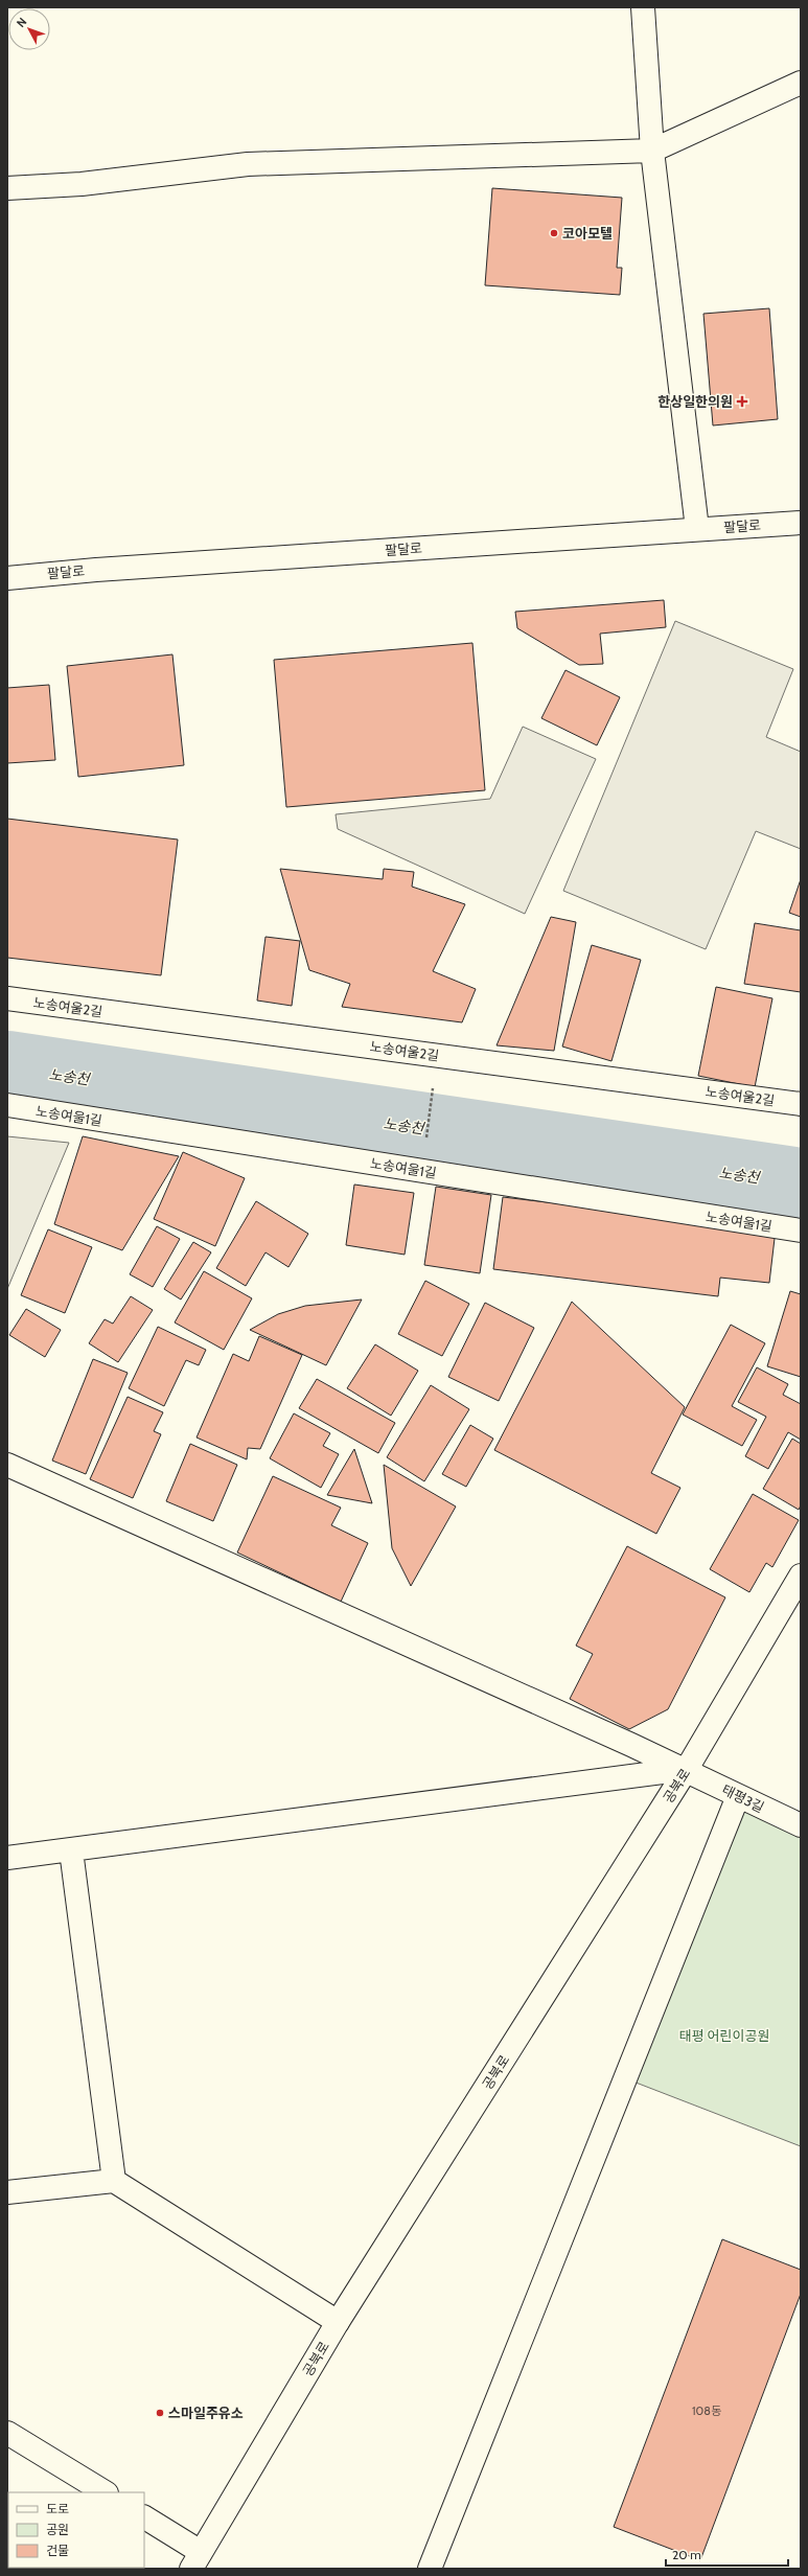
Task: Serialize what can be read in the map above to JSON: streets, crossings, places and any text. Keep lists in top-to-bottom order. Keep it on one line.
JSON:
{"streets":{"street":["팔달로","노송여울2길","노송여울1길","공북로","태평3길"]},"crossings":[["공북로","태평3길"]],"water":["노송천"],"parks":["태평 어린이공원"],"places":{"other":["코아모텔","스마일주유소"],"health":["한상일한의원"]},"house_numbers":["108동"],"legend":["도로","공원","건물"],"scale_bar":"20 m","north":"top left"}
